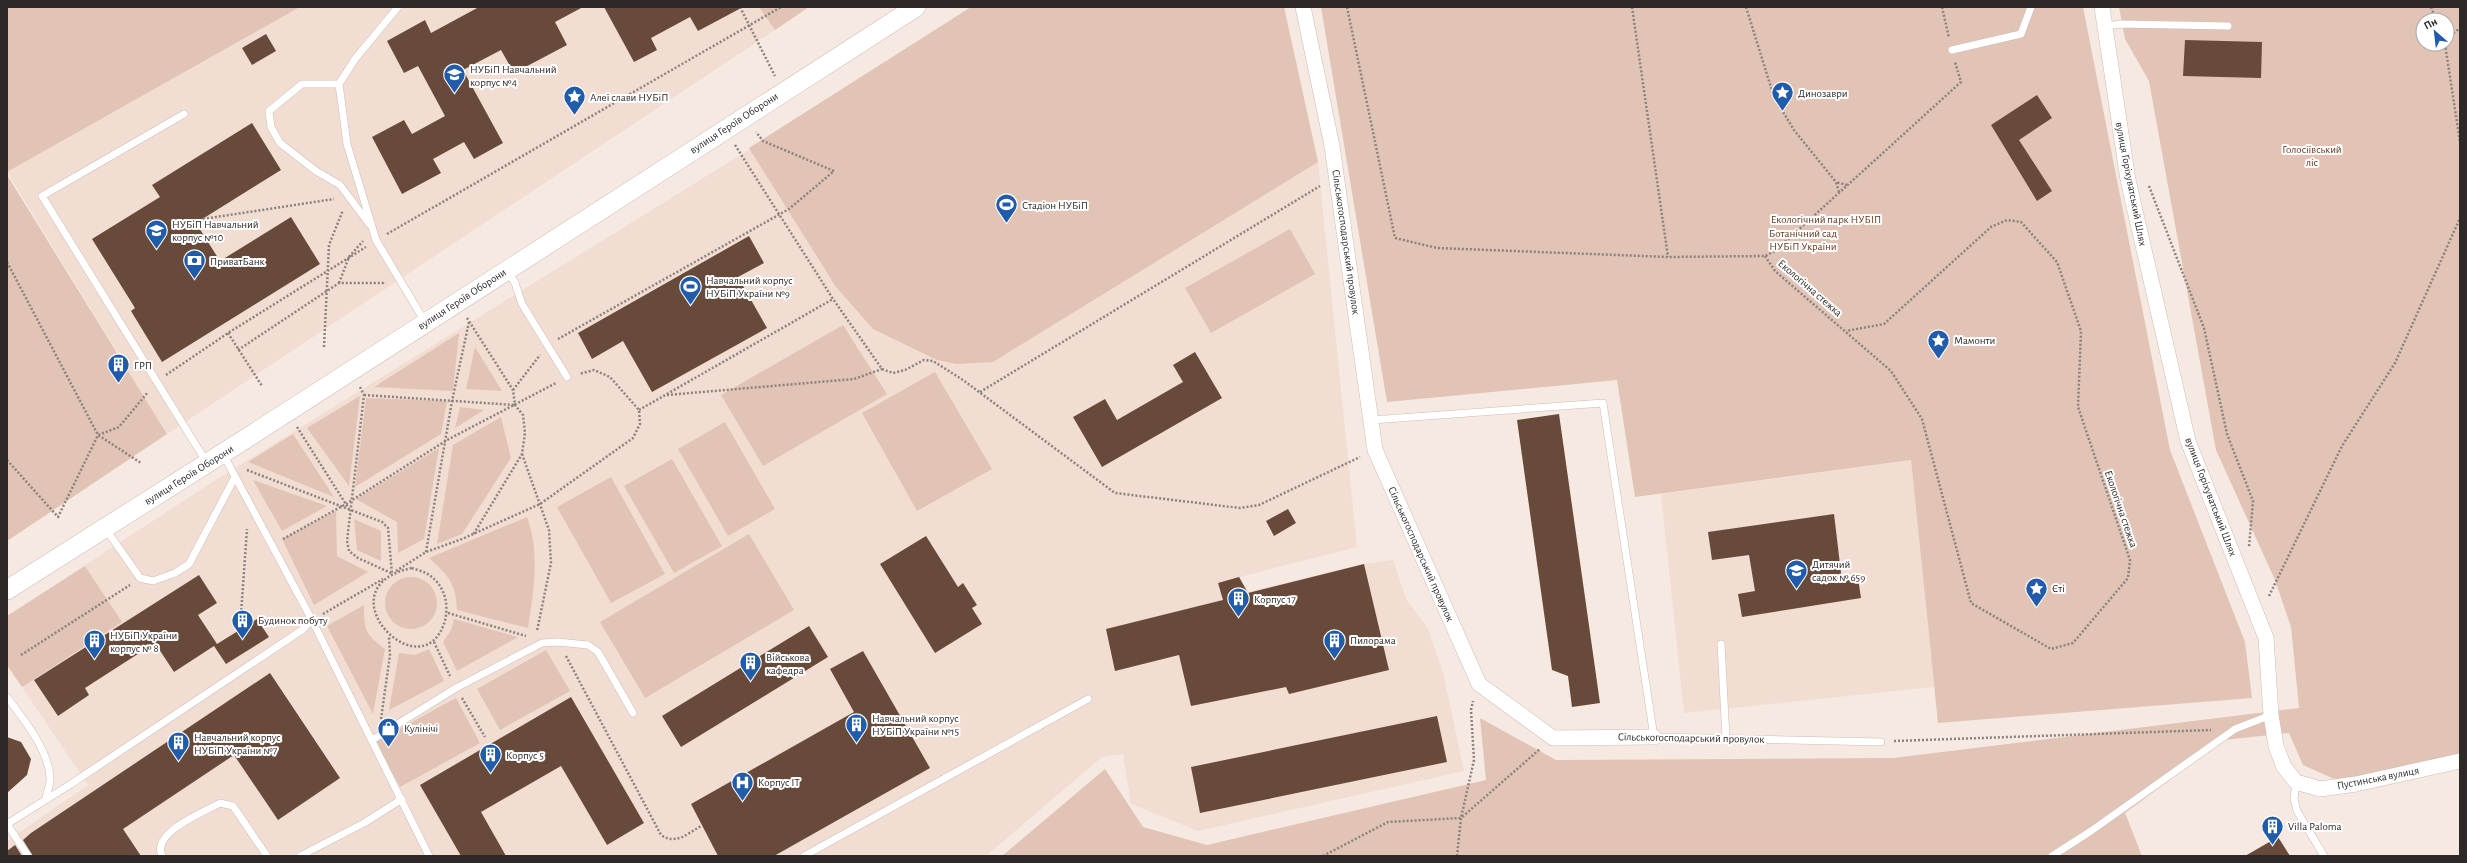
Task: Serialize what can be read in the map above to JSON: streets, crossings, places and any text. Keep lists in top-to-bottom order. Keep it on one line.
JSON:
{"streets":{"street":["вулиця Героїв Оборони","вулиця Горіхуватський Шлях","Сільськогосподарський провулок","Пустинська вулиця"],"path":["Екологічна стежка"]},"crossings":[["вулиця Горіхуватський Шлях","Пустинська вулиця"]],"parks":["Голосіївський ліс","Екологічний парк НУБІП","Ботанічний сад НУБіП України"],"places":{"school or university":["НУБіП Навчальний корпус №4","НУБіП Навчальний корпус №10","Дитячий садок № 659"],"place":["Динозаври","Алеї слави НУБіП","Мамонти","Єті"],"sports":["Стадіон НУБіП","Навчальний корпус НУБіП України №9"],"bank":["ПриватБанк"],"building":["ГРП","Корпус 17","Будинок побуту","Пилорама","НУБіП України корпус № 8","Військова кафедра","Навчальний корпус НУБіП України №15","Навчальний корпус НУБіП України №7","Корпус 5","Villa Paloma"],"shop":["Кулінічі"],"hospital":["Корпус ІТ"]},"north":"top left"}
